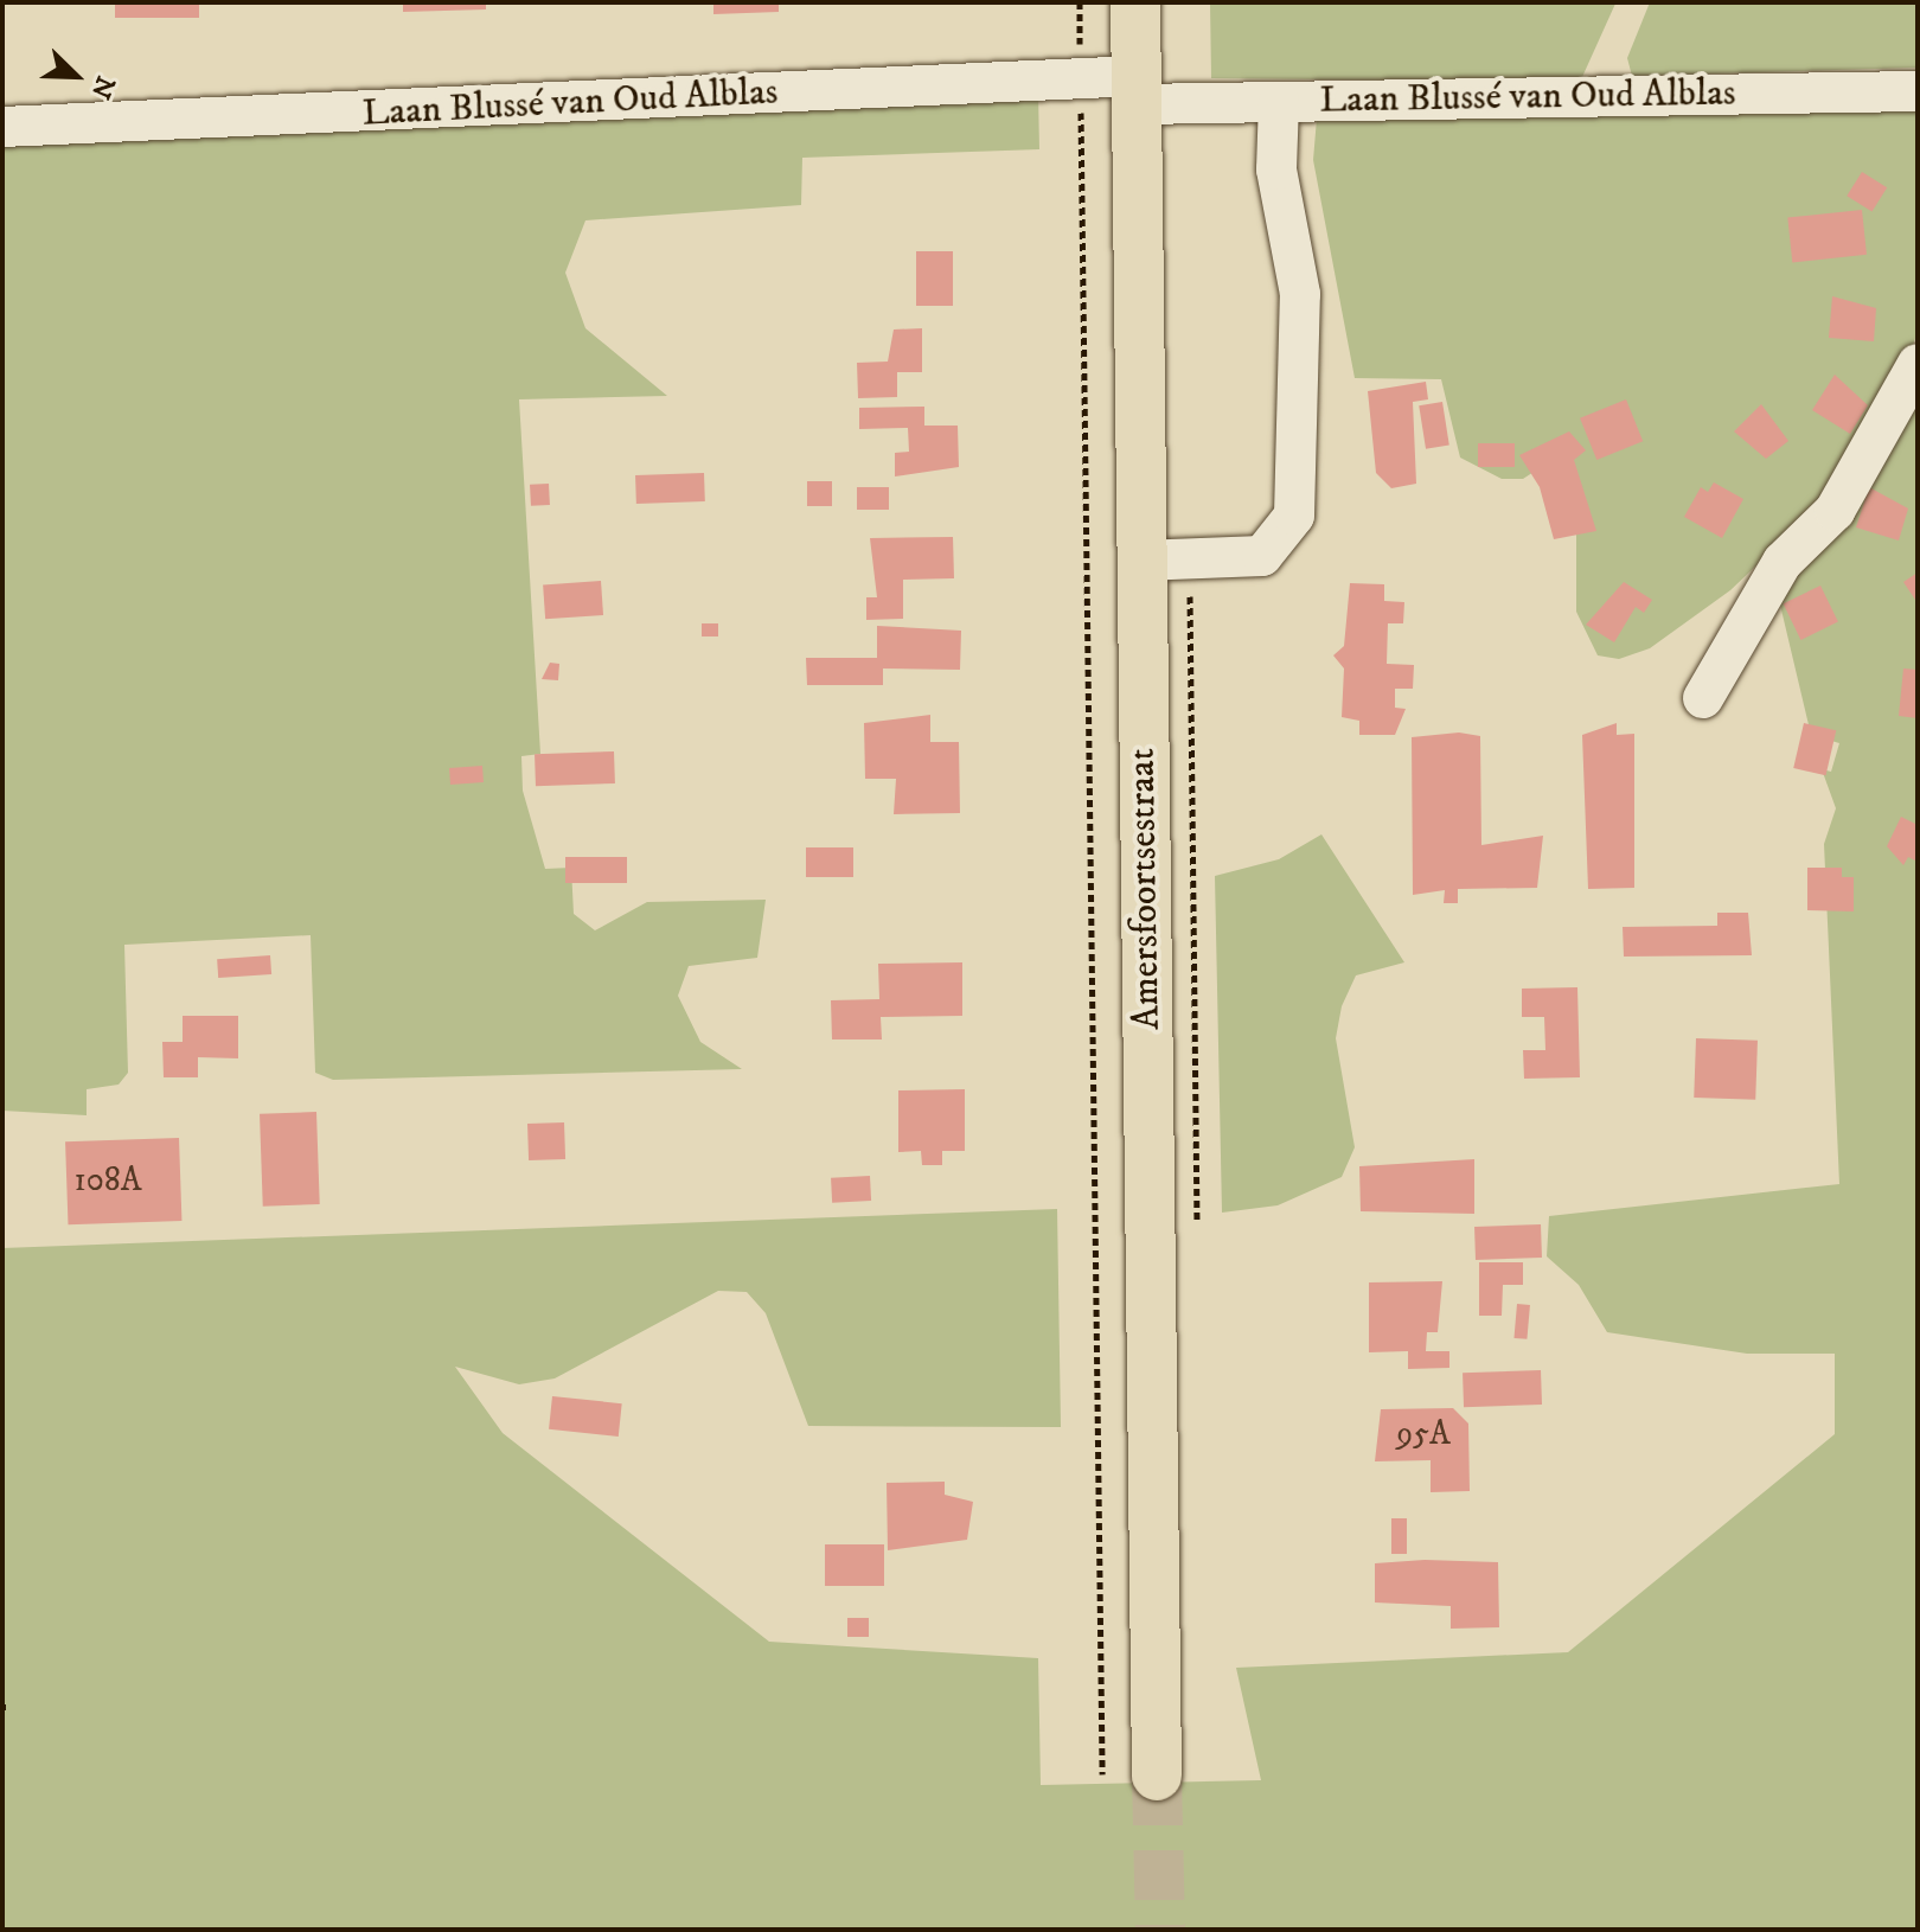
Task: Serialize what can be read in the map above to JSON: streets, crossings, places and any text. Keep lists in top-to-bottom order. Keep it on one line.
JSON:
{"streets":{"main road":["Amersfoortsestraat"],"street":["Laan Blussé van Oud Alblas"]},"crossings":[["Laan Blussé van Oud Alblas","Amersfoortsestraat"]],"house_numbers":["108A","95A"],"north":"bottom right"}
